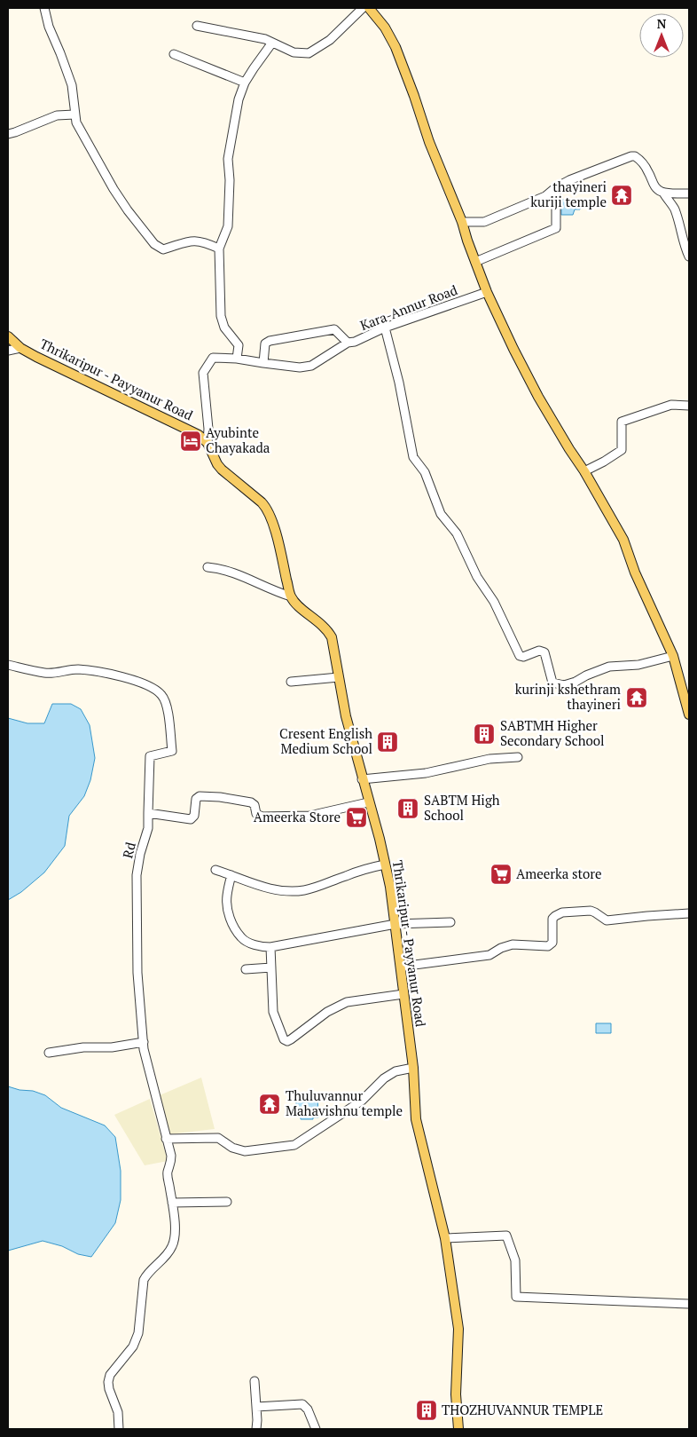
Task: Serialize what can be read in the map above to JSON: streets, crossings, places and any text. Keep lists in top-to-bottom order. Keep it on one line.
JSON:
{"streets":{"main road":["Thrikaripur - Payyanur Road"],"street":["Kara-Annur Road","Rd"]},"places":{"temple":["thayineri kuriji temple","kurinji kshethram thayineri","Thuluvannur Mahavishnu temple"],"hotel":["Ayubinte Chayakada"],"building":["SABTMH Higher Secondary School","Cresent English Medium School","SABTM High School","THOZHUVANNUR TEMPLE"],"supermarket":["Ameerka Store","Ameerka store"]},"north":"top"}
